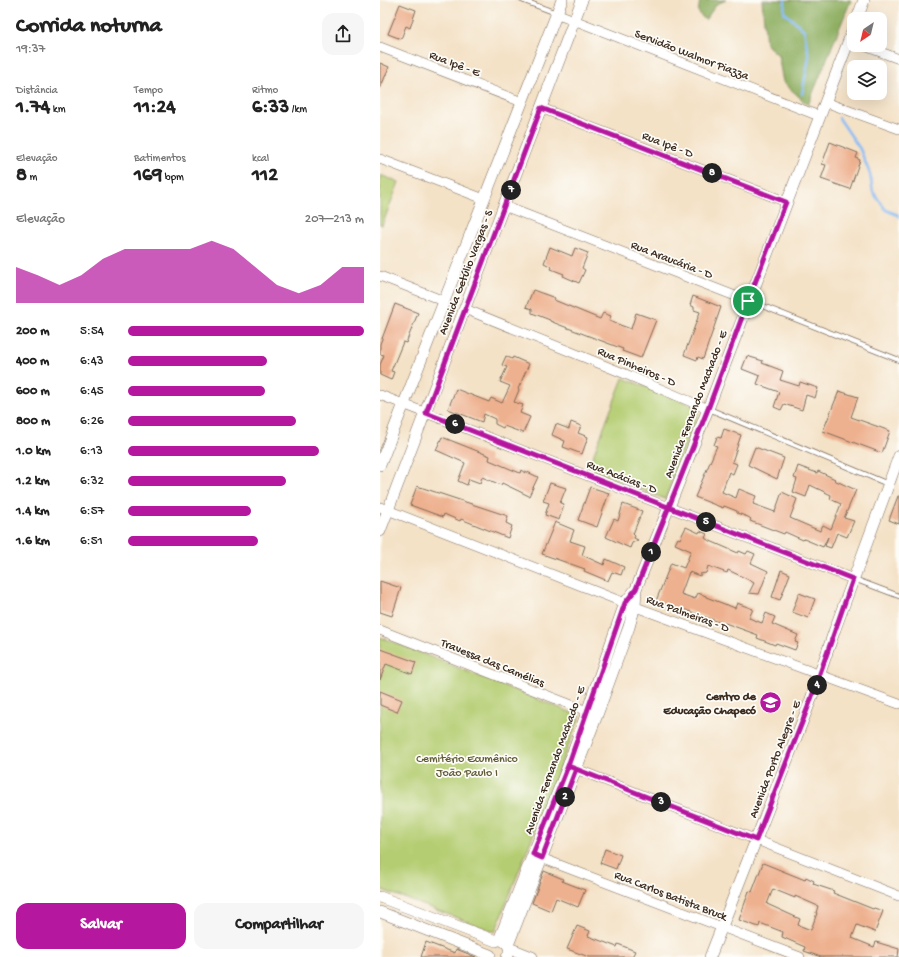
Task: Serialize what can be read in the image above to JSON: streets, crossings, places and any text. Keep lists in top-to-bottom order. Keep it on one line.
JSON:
{"streets":{"street":["Servidão Walmor Piazza","Rua Ipê - E","Rua Ipê - D","Rua Araucária - D","Avenida Getúlio Vargas - S","Rua Pinheiros - D","Avenida Fernando Machado - E","Rua Acácias - D","Rua Palmeiras - D","Travessa das Camélias","Avenida Porto Alegre - E","Rua Carlos Batista Bruck"]},"crossings":[["Servidão Walmor Piazza","Avenida Getúlio Vargas - S"],["Servidão Walmor Piazza","Avenida Fernando Machado - E"],["Rua Ipê - E","Avenida Getúlio Vargas - S"],["Rua Ipê - D","Avenida Getúlio Vargas - S"],["Rua Ipê - D","Avenida Fernando Machado - E"],["Rua Araucária - D","Avenida Getúlio Vargas - S"],["Rua Araucária - D","Avenida Fernando Machado - E"],["Avenida Getúlio Vargas - S","Rua Pinheiros - D"],["Avenida Getúlio Vargas - S","Rua Acácias - D"],["Avenida Getúlio Vargas - S","Rua Palmeiras - D"],["Rua Pinheiros - D","Avenida Fernando Machado - E"],["Rua Pinheiros - D","Avenida Porto Alegre - E"],["Avenida Fernando Machado - E","Rua Acácias - D"],["Avenida Fernando Machado - E","Rua Palmeiras - D"],["Avenida Fernando Machado - E","Travessa das Camélias"],["Avenida Fernando Machado - E","Rua Carlos Batista Bruck"],["Rua Acácias - D","Avenida Porto Alegre - E"],["Rua Palmeiras - D","Avenida Porto Alegre - E"],["Avenida Porto Alegre - E","Rua Carlos Batista Bruck"]],"parks":["Cemitério Ecumênico João Paulo I"],"places":{"school or university":["Centro de Educação Chapecó"]},"north":"bottom left","page":{"heading":["Corrida noturna","19:37"],"stats":[["Distância","1.74 km"],["Tempo","11:24"],["Ritmo","6:33 /km"],["Elevação","8 m"],["Batimentos","169 bpm"],["kcal","112"]],"pins":["8","7","6","5","1","4","2","3"],"chart":["Elevação","207–213 m"],"list":[{"name":"200 m","note":"5:54"},{"name":"400 m","note":"6:43"},{"name":"600 m","note":"6:45"},{"name":"800 m","note":"6:26"},{"name":"1.0 km","note":"6:13"},{"name":"1.2 km","note":"6:32"},{"name":"1.4 km","note":"6:57"},{"name":"1.6 km","note":"6:51"}],"buttons":["Salvar","Compartilhar"]}}
